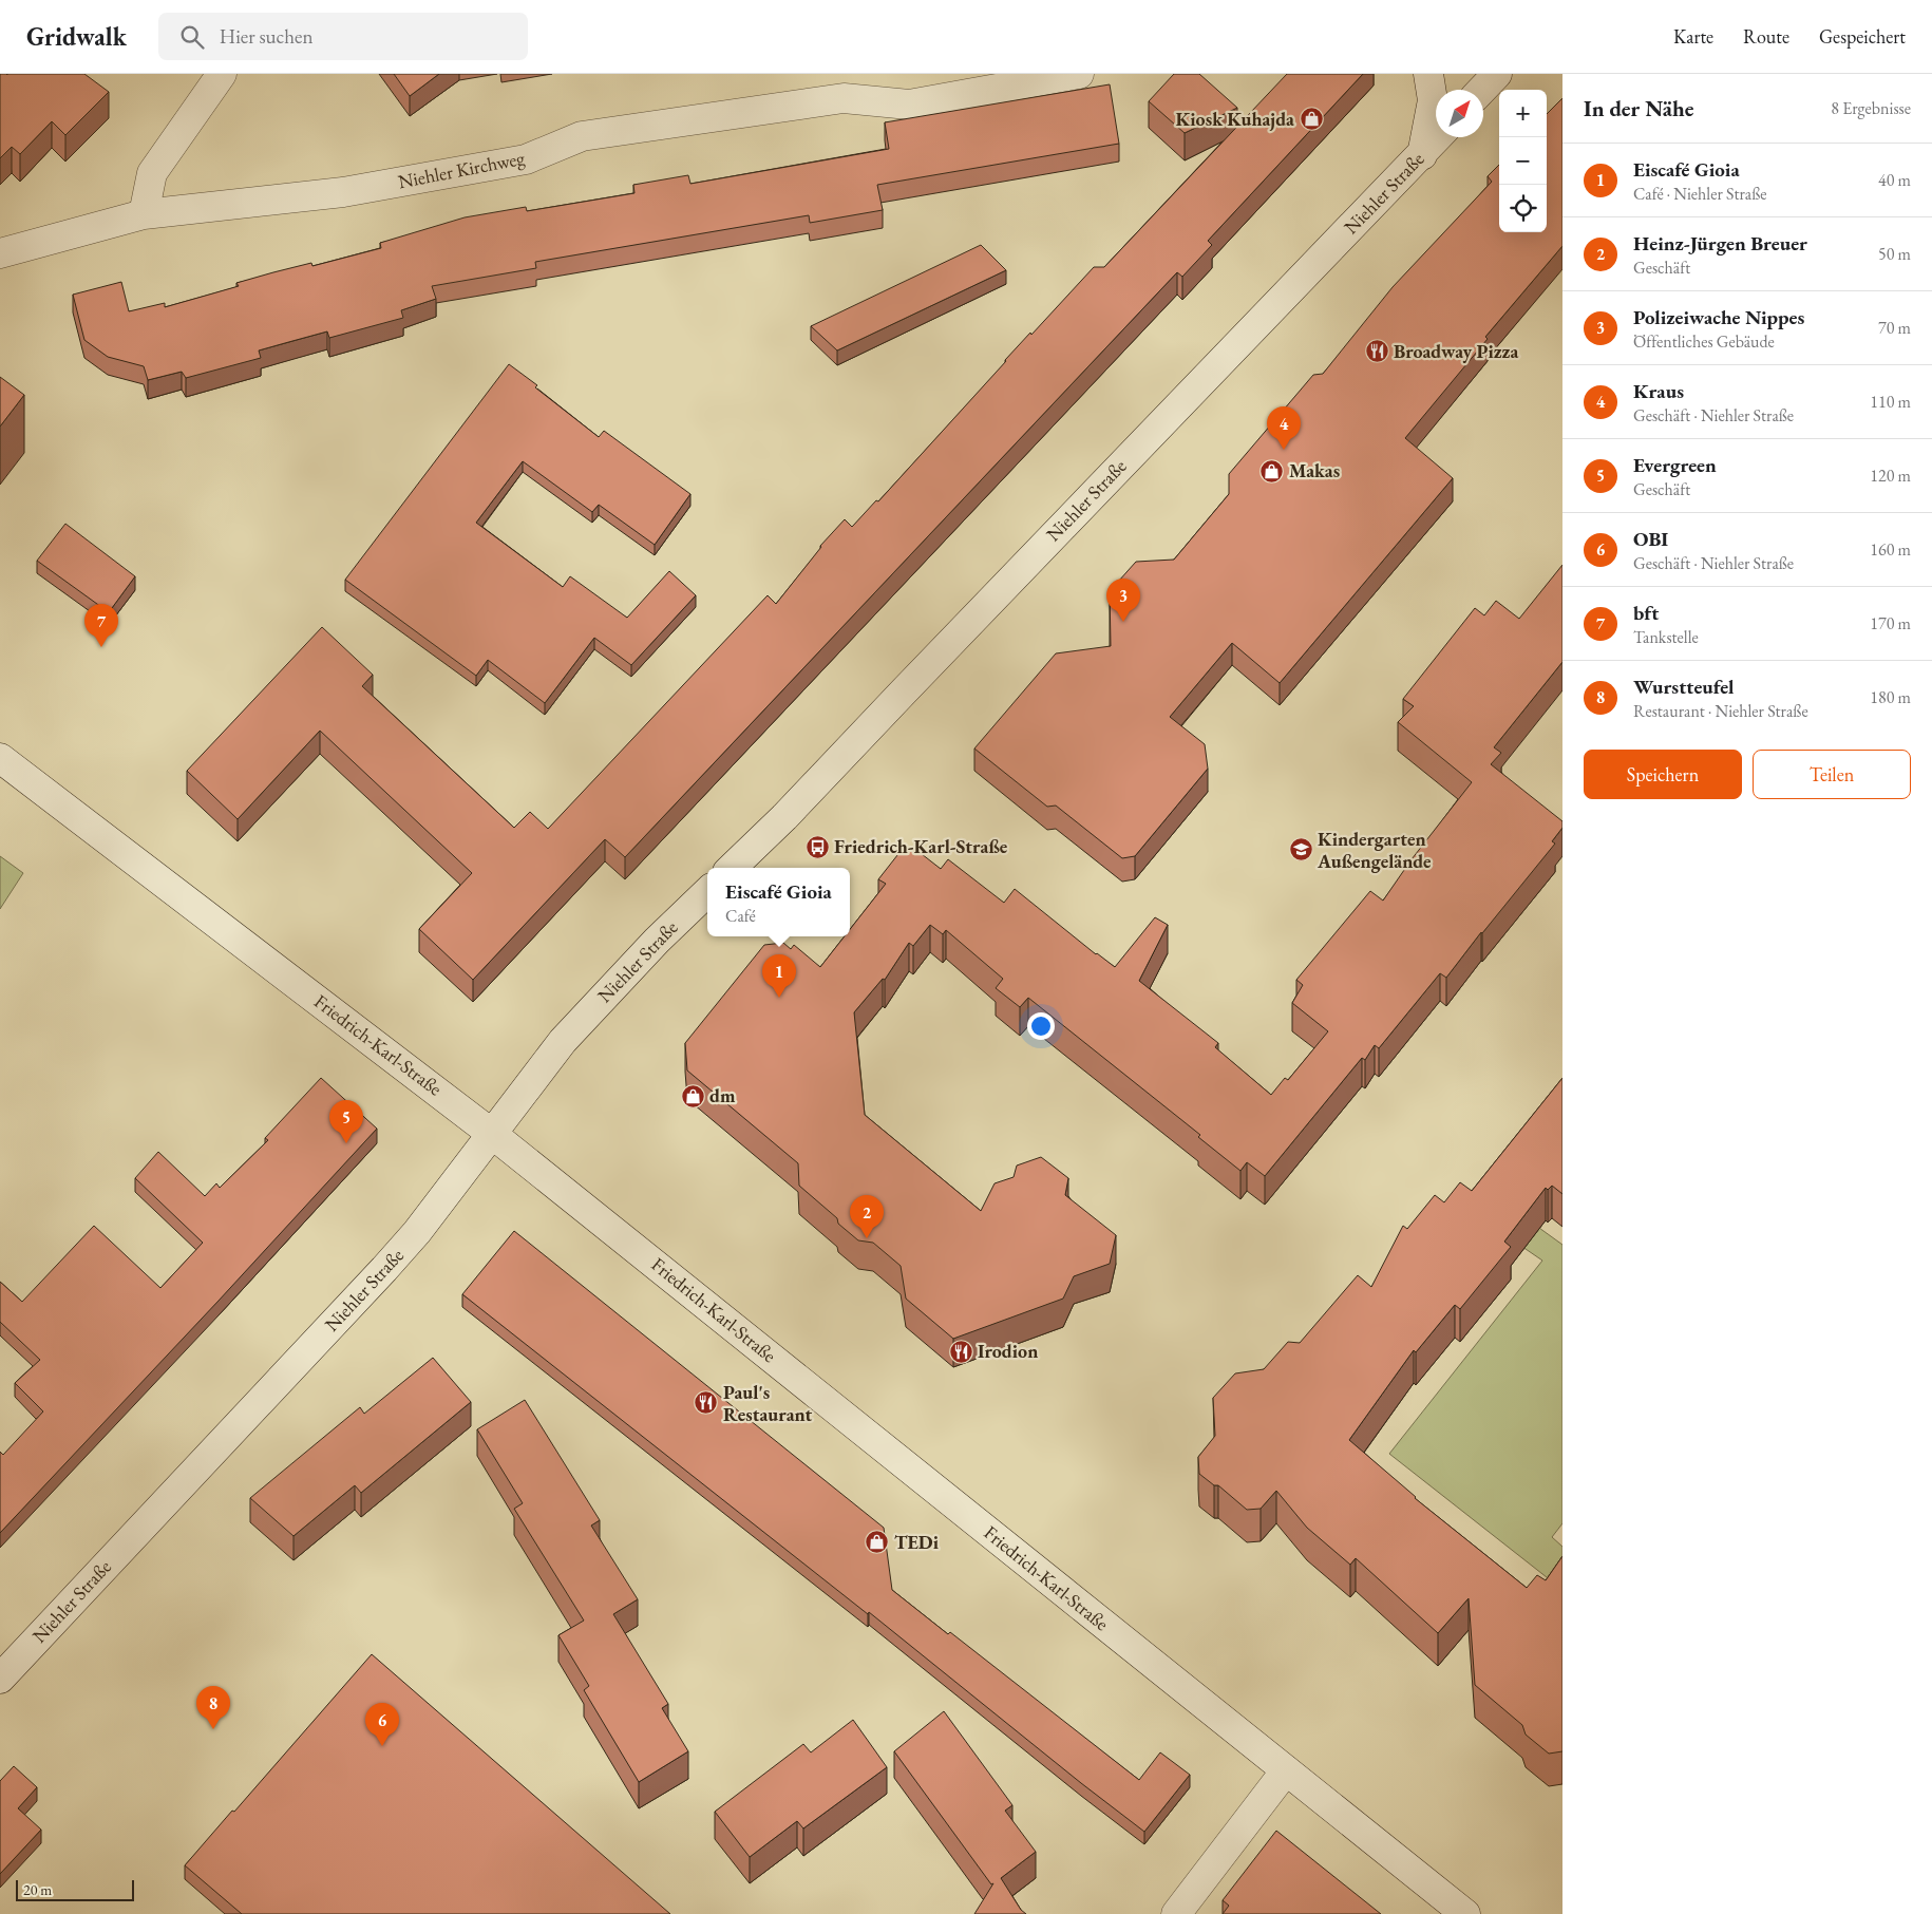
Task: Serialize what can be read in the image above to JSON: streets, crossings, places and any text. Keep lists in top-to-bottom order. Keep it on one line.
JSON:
{"streets":{"street":["Niehler Kirchweg","Niehler Straße","Friedrich-Karl-Straße"]},"crossings":[["Niehler Straße","Friedrich-Karl-Straße"]],"places":{"shop":["Kiosk Kuhajda","Makas","dm","TEDi"],"restaurant":["Broadway Pizza","Irodion","Paul's Restaurant"],"bus stop":["Friedrich-Karl-Straße"],"school or university":["Kindergarten Außengelände"]},"scale_bar":"20 m","north":"top right","page":{"header":"Gridwalk","search":"Hier suchen","nav":["Karte","Route","Gespeichert"],"heading":["In der Nähe","8 Ergebnisse"],"map_buttons":["+","−"],"list":[{"mark":"1","name":"Eiscafé Gioia","note":"Café · Niehler Straße","value":"40 m"},{"mark":"2","name":"Heinz-Jürgen Breuer","note":"Geschäft","value":"50 m"},{"mark":"3","name":"Polizeiwache Nippes","note":"Öffentliches Gebäude","value":"70 m"},{"mark":"4","name":"Kraus","note":"Geschäft · Niehler Straße","value":"110 m"},{"mark":"5","name":"Evergreen","note":"Geschäft","value":"120 m"},{"mark":"6","name":"OBI","note":"Geschäft · Niehler Straße","value":"160 m"},{"mark":"7","name":"bft","note":"Tankstelle","value":"170 m"},{"mark":"8","name":"Wurstteufel","note":"Restaurant · Niehler Straße","value":"180 m"}],"pins":["4","3","7","1","5","2","8","6"],"buttons":["Speichern","Teilen"],"popup":["Eiscafé Gioia","Café"],"scale":"20 m"}}
